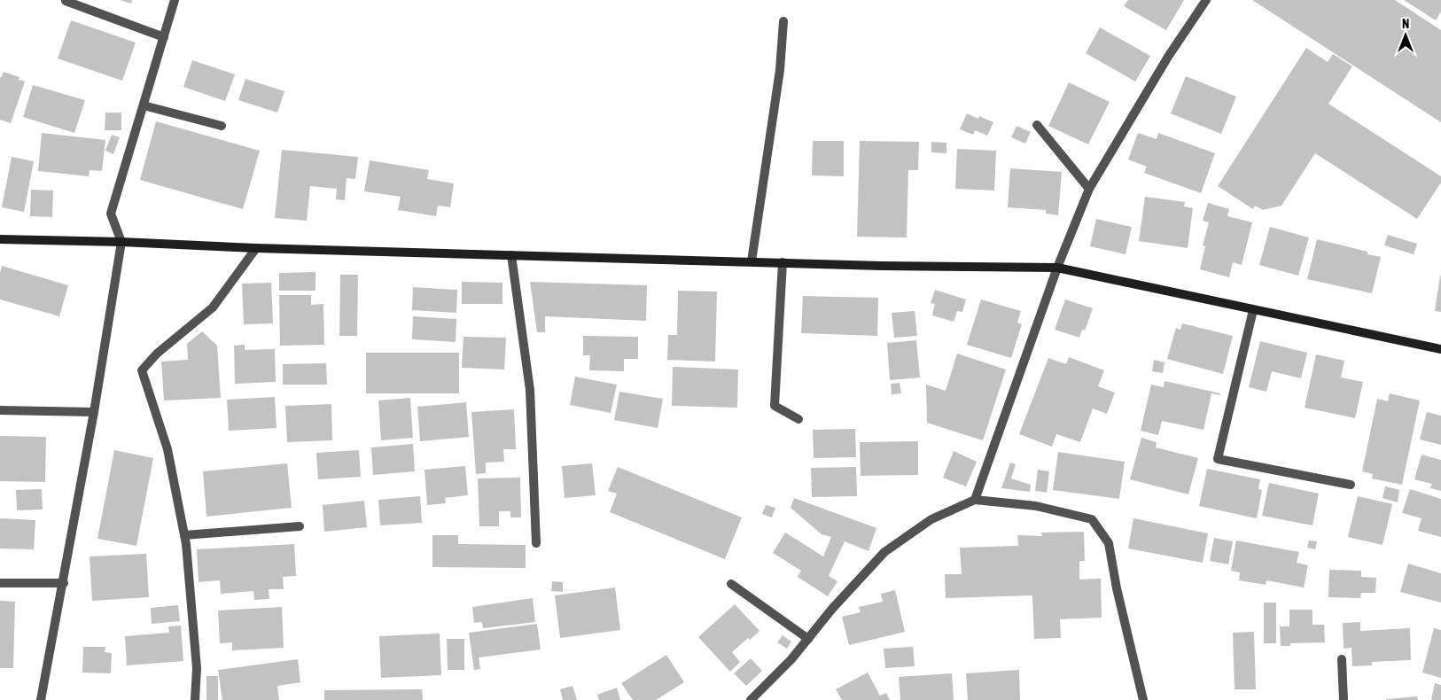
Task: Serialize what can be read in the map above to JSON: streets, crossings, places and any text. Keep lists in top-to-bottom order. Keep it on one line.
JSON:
{"north":"top"}
